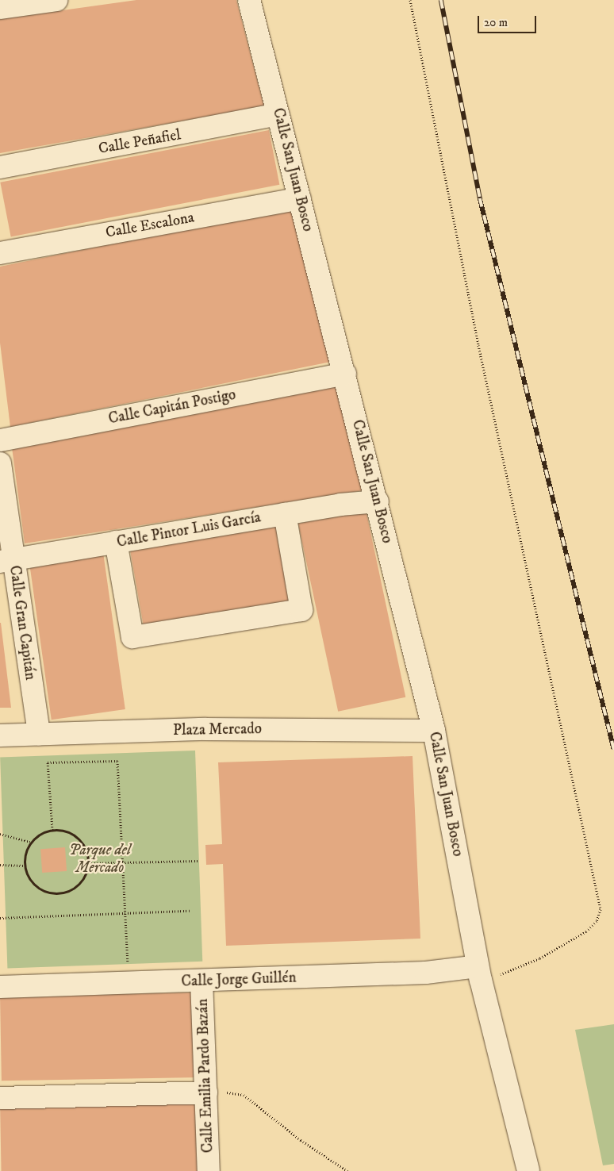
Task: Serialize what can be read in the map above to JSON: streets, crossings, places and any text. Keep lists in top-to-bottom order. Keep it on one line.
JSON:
{"streets":{"street":["Calle Peñafiel","Calle San Juan Bosco","Calle Escalona","Calle Capitán Postigo","Calle Pintor Luis García","Calle Gran Capitán","Plaza Mercado","Calle Jorge Guillén","Calle Emilia Pardo Bazán"]},"crossings":[["Calle Peñafiel","Calle San Juan Bosco"],["Calle San Juan Bosco","Calle Escalona"],["Calle San Juan Bosco","Calle Capitán Postigo"],["Calle San Juan Bosco","Calle Pintor Luis García"],["Calle San Juan Bosco","Plaza Mercado"],["Calle San Juan Bosco","Calle Jorge Guillén"],["Calle Pintor Luis García","Calle Gran Capitán"],["Calle Gran Capitán","Plaza Mercado"],["Calle Jorge Guillén","Calle Emilia Pardo Bazán"]],"parks":["Parque del Mercado"],"scale_bar":"20 m"}
